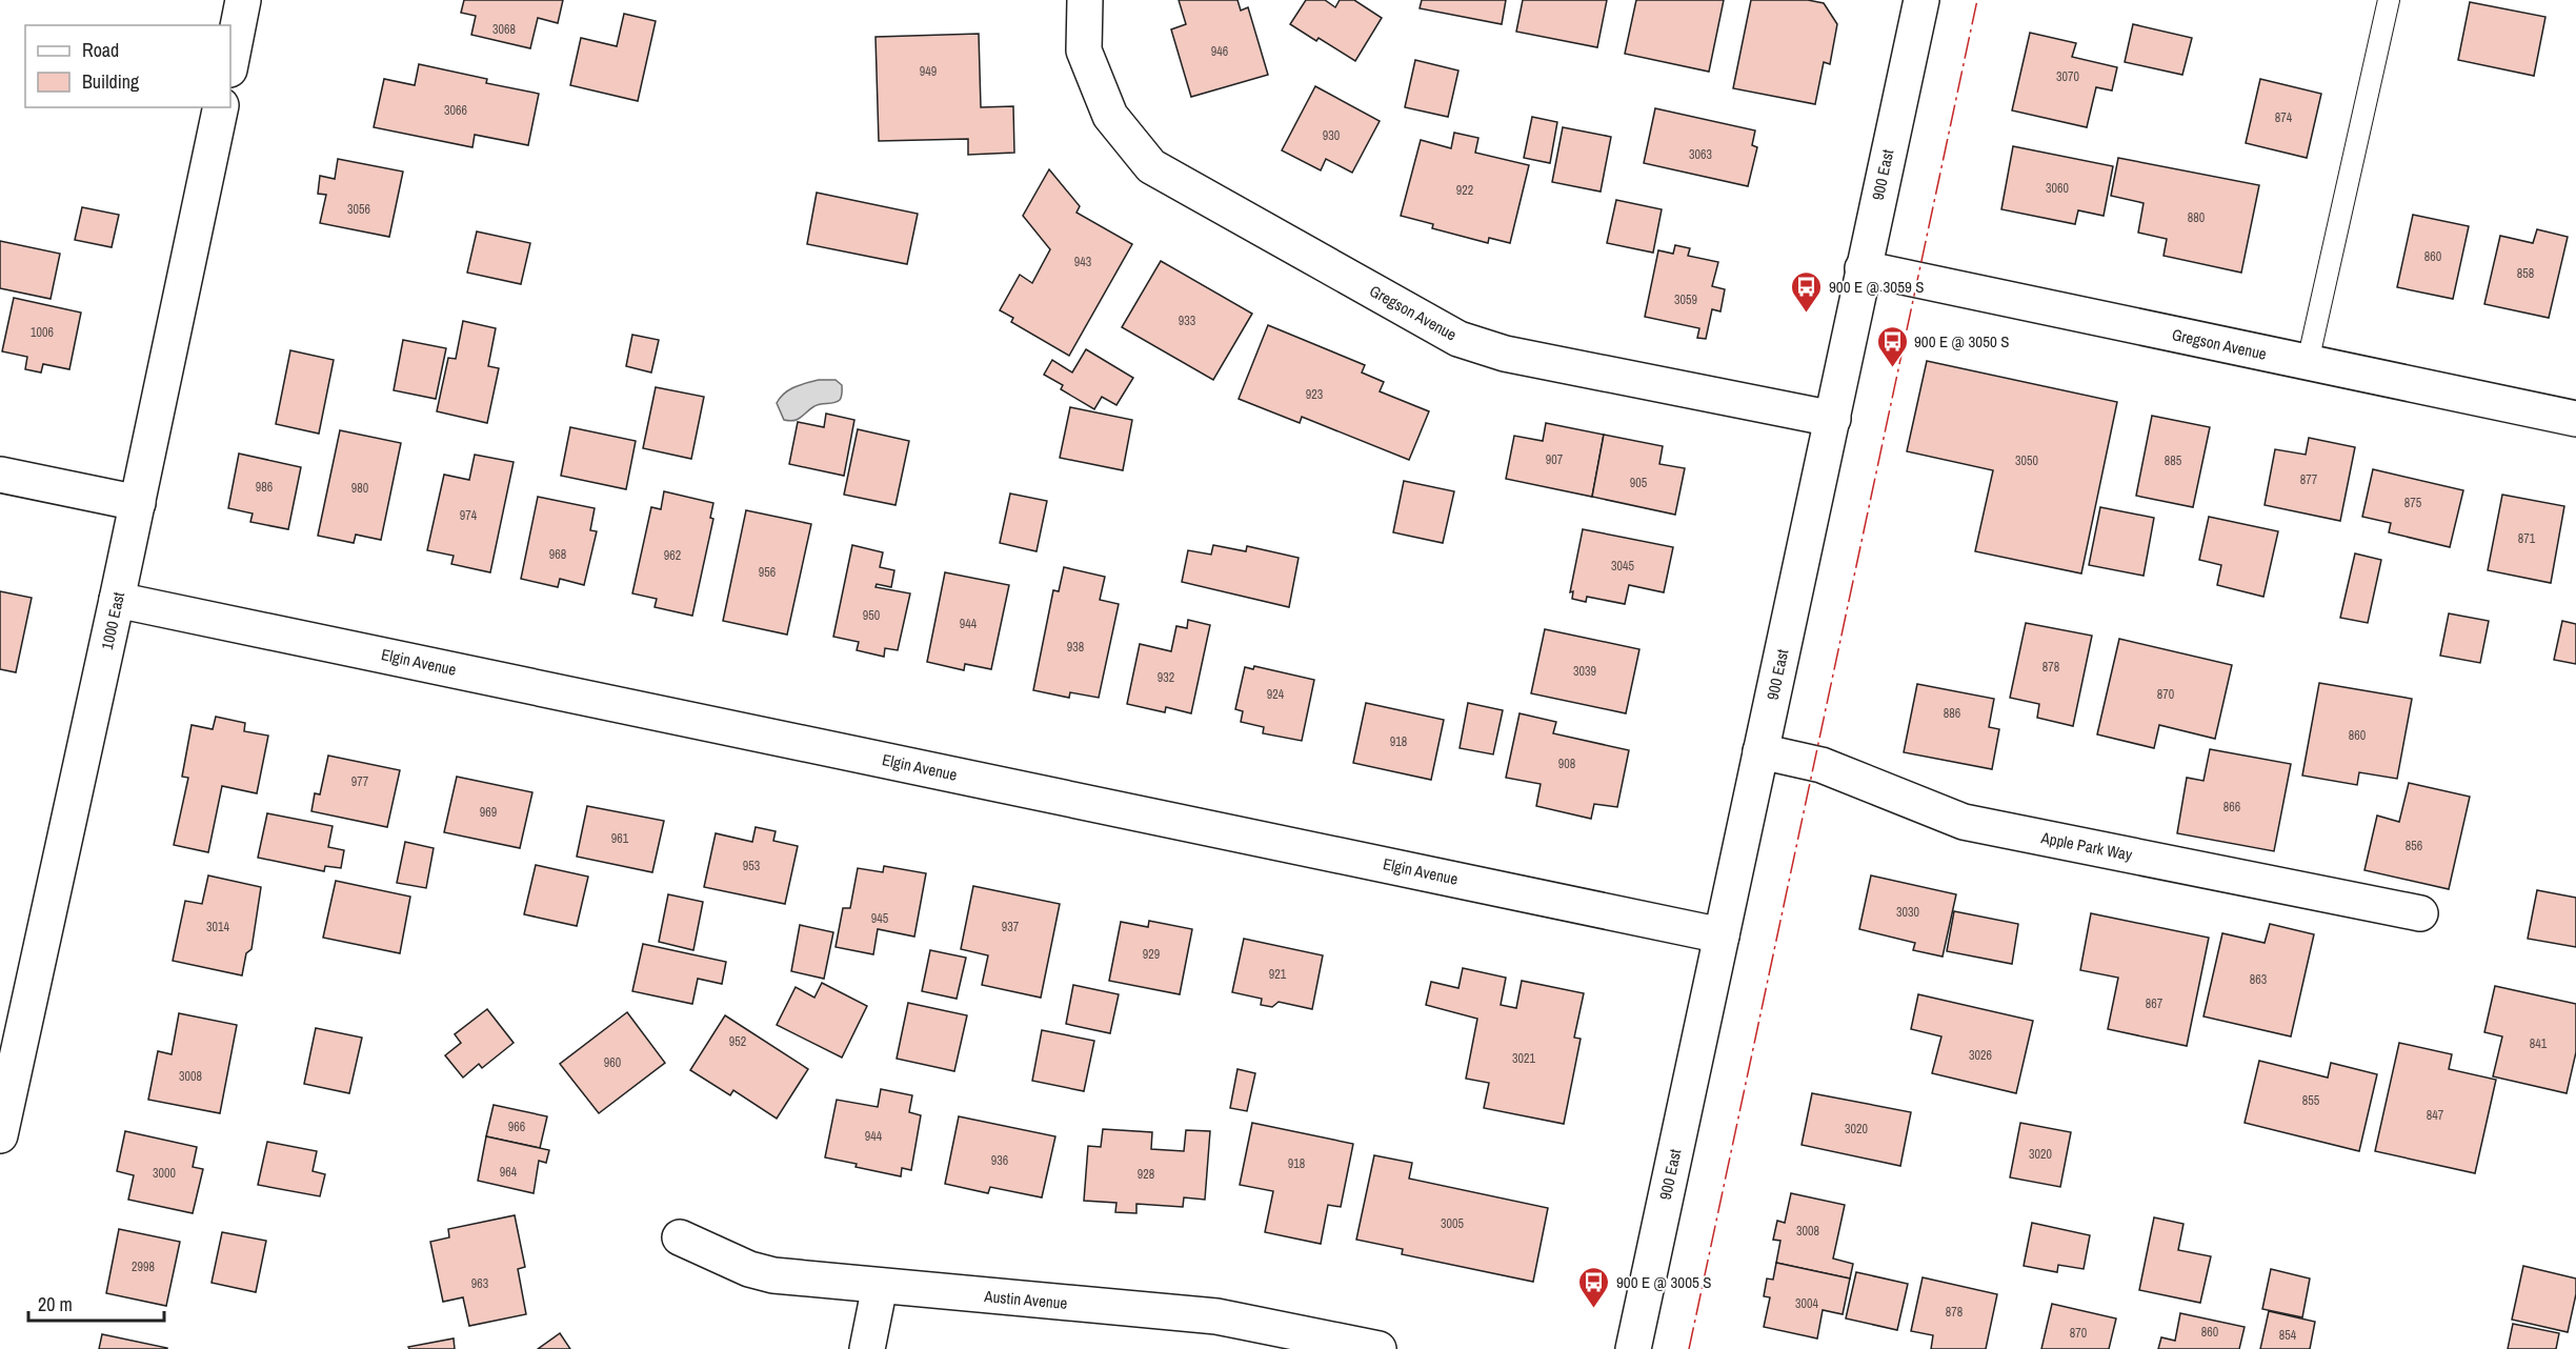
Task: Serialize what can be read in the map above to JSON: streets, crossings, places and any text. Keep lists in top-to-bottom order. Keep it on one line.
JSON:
{"streets":{"street":["900 East","Gregson Avenue","1000 East","Elgin Avenue","Apple Park Way","Austin Avenue"]},"crossings":[["900 East","Gregson Avenue"],["900 East","Elgin Avenue"],["900 East","Apple Park Way"],["1000 East","Elgin Avenue"]],"places":{"bus stop":["900 E @ 3059 S","900 E @ 3050 S","900 E @ 3005 S"]},"house_numbers":["3068","946","949","3070","3066","874","930","3063","3060","922","3056","880","860","943","858","3059","933","1006","923","907","3050","885","877","905","986","980","875","974","871","968","962","3045","956","950","944","938","878","3039","932","924","870","886","860","918","908","977","866","969","961","856","953","3030","945","3014","937","929","921","863","867","952","841","3026","3021","960","3008","855","847","966","3020","944","3020","936","918","964","3000","928","3005","3008","2998","963","3004","878","860","870","854"],"legend":["Road","Building"],"scale_bar":"20 m"}
